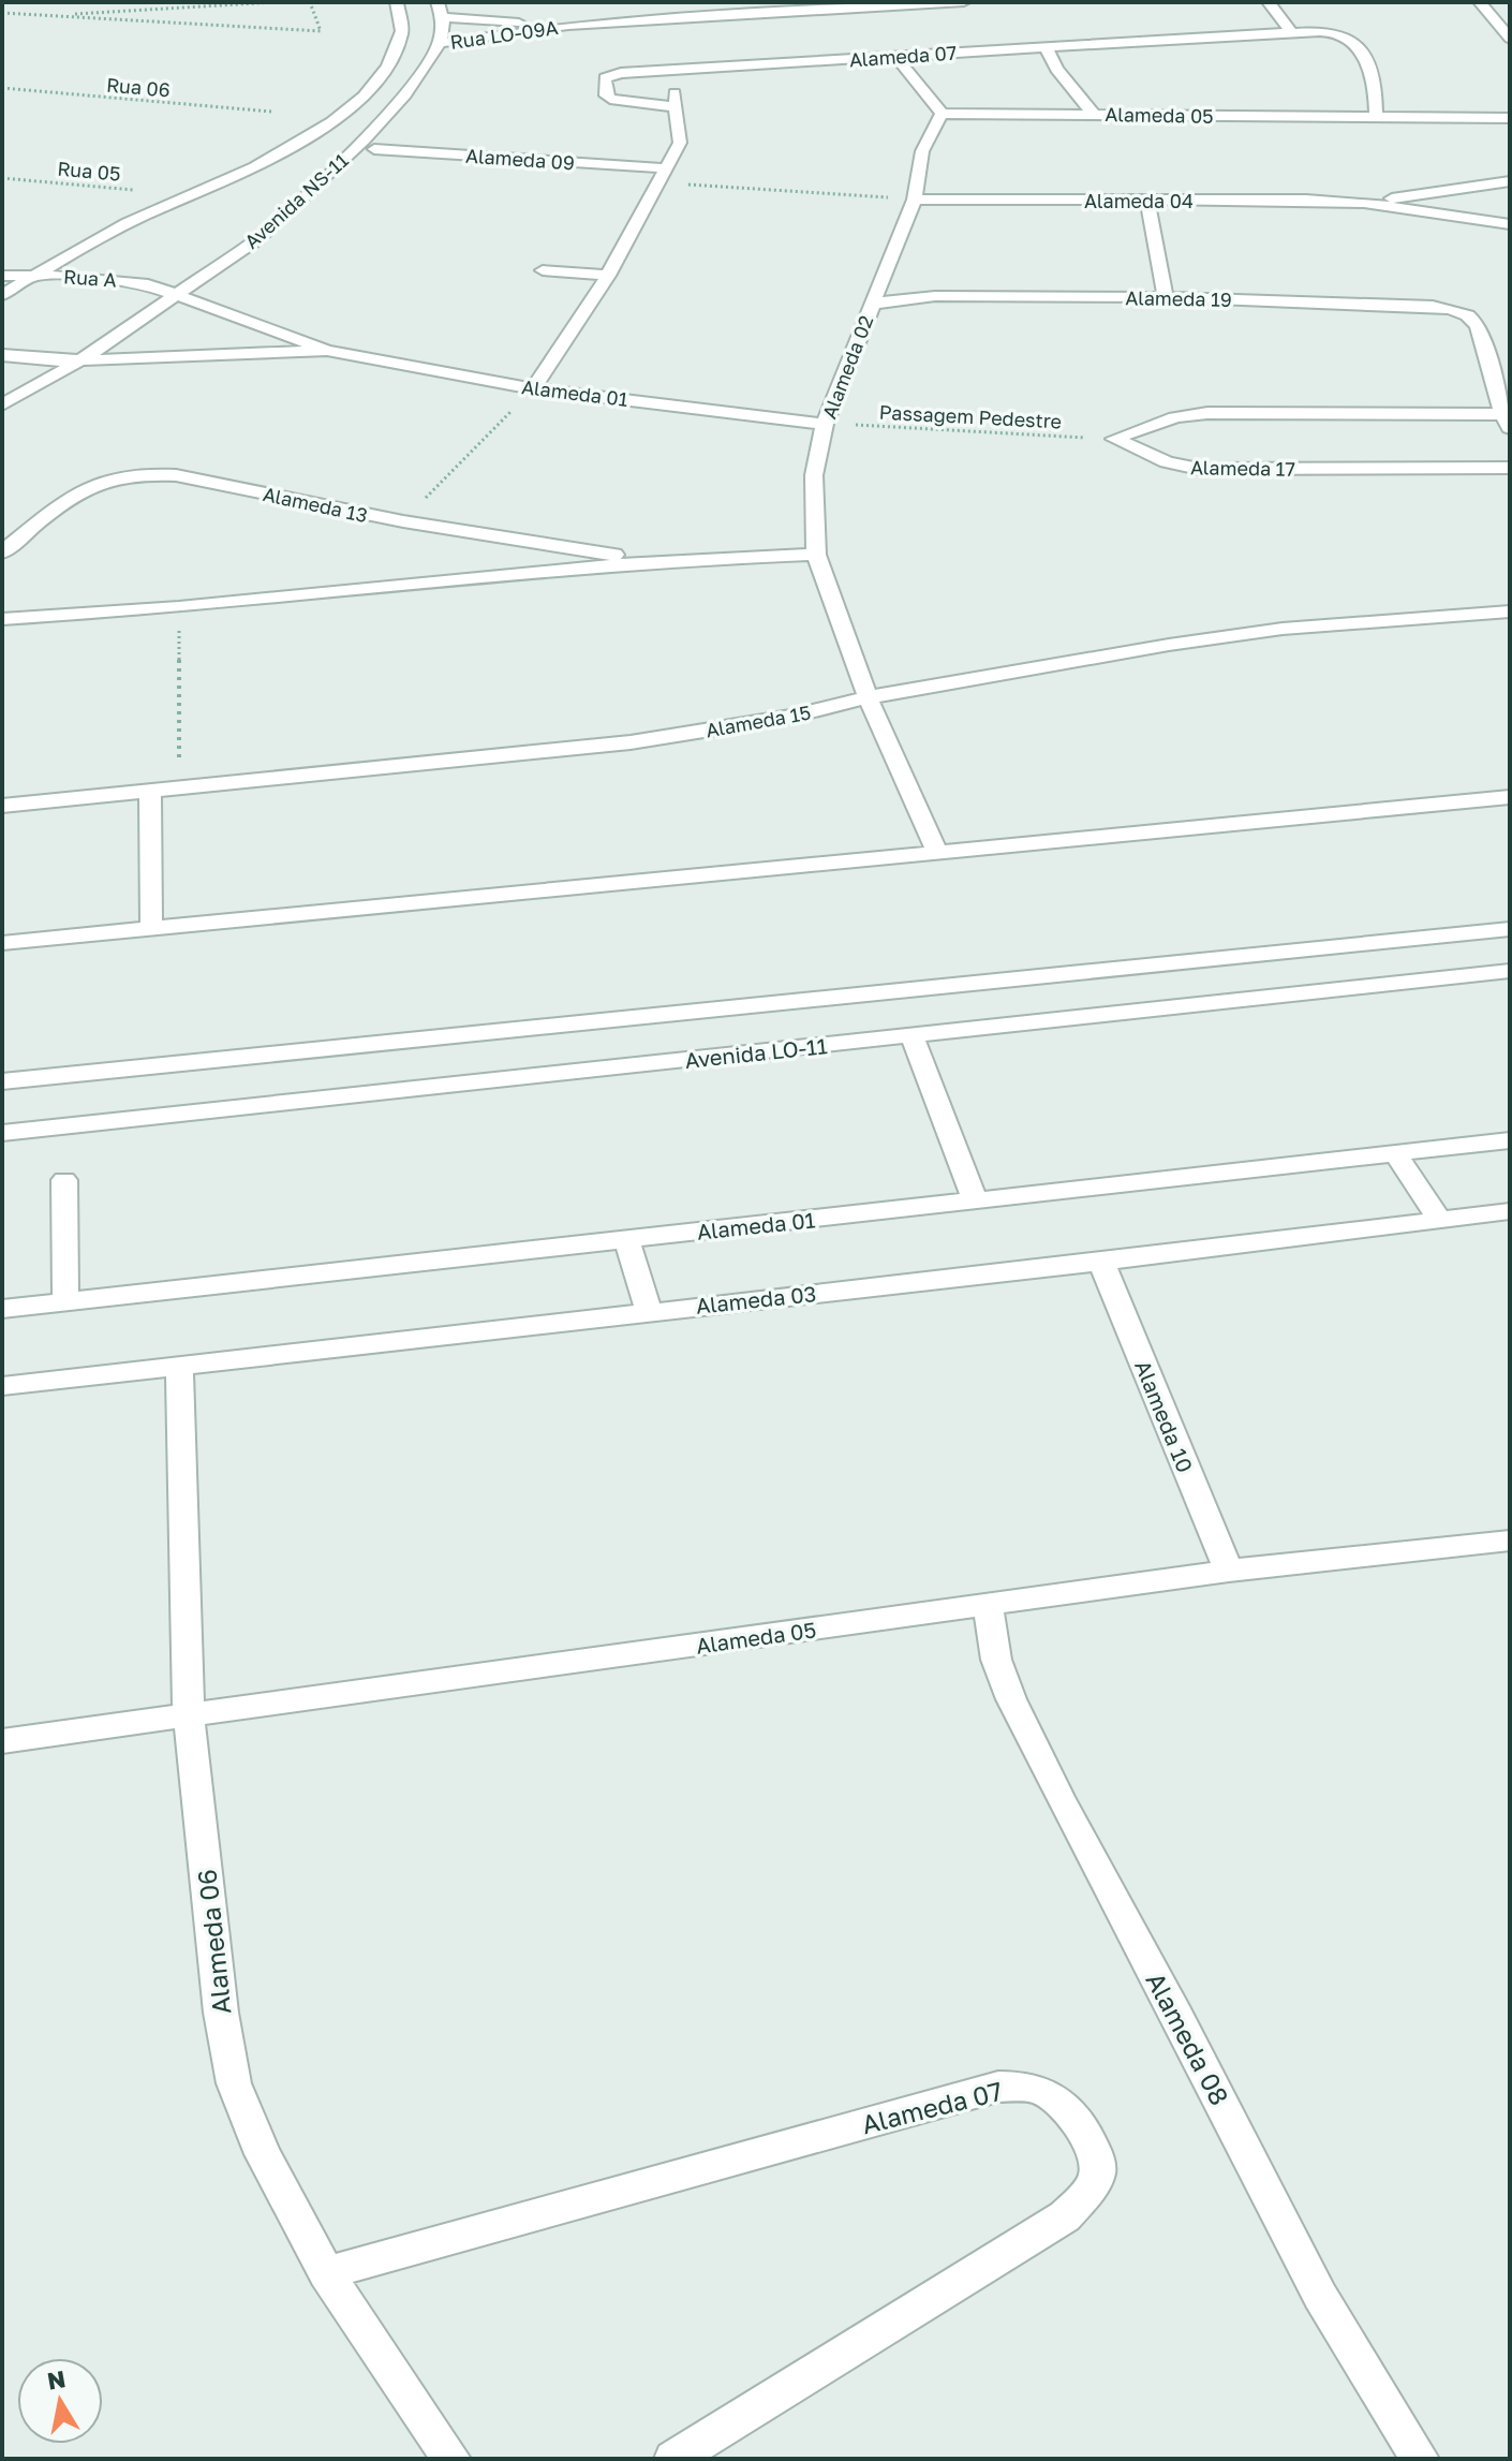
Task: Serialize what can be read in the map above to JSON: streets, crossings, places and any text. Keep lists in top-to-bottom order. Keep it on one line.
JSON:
{"streets":{"street":["Rua LO-09A","Alameda 07","Alameda 05","Alameda 09","Avenida NS-11","Alameda 04","Rua A","Alameda 19","Alameda 02","Alameda 01","Alameda 17","Alameda 13","Alameda 15","Avenida LO-11","Alameda 03","Alameda 10","Alameda 06","Alameda 08"],"path":["Rua 06","Rua 05","Passagem Pedestre"]},"crossings":[["Rua LO-09A","Avenida NS-11"],["Alameda 07","Alameda 05"],["Alameda 07","Alameda 06"],["Alameda 05","Alameda 02"],["Alameda 05","Alameda 10"],["Alameda 05","Alameda 06"],["Alameda 05","Alameda 08"],["Avenida NS-11","Rua A"],["Alameda 04","Alameda 02"],["Rua A","Alameda 01"],["Alameda 19","Alameda 02"],["Alameda 02","Alameda 01"],["Alameda 02","Passagem Pedestre"],["Alameda 02","Alameda 13"],["Alameda 02","Alameda 15"],["Alameda 01","Passagem Pedestre"],["Passagem Pedestre","Alameda 17"],["Alameda 03","Alameda 10"],["Alameda 03","Alameda 06"]],"north":"top"}
